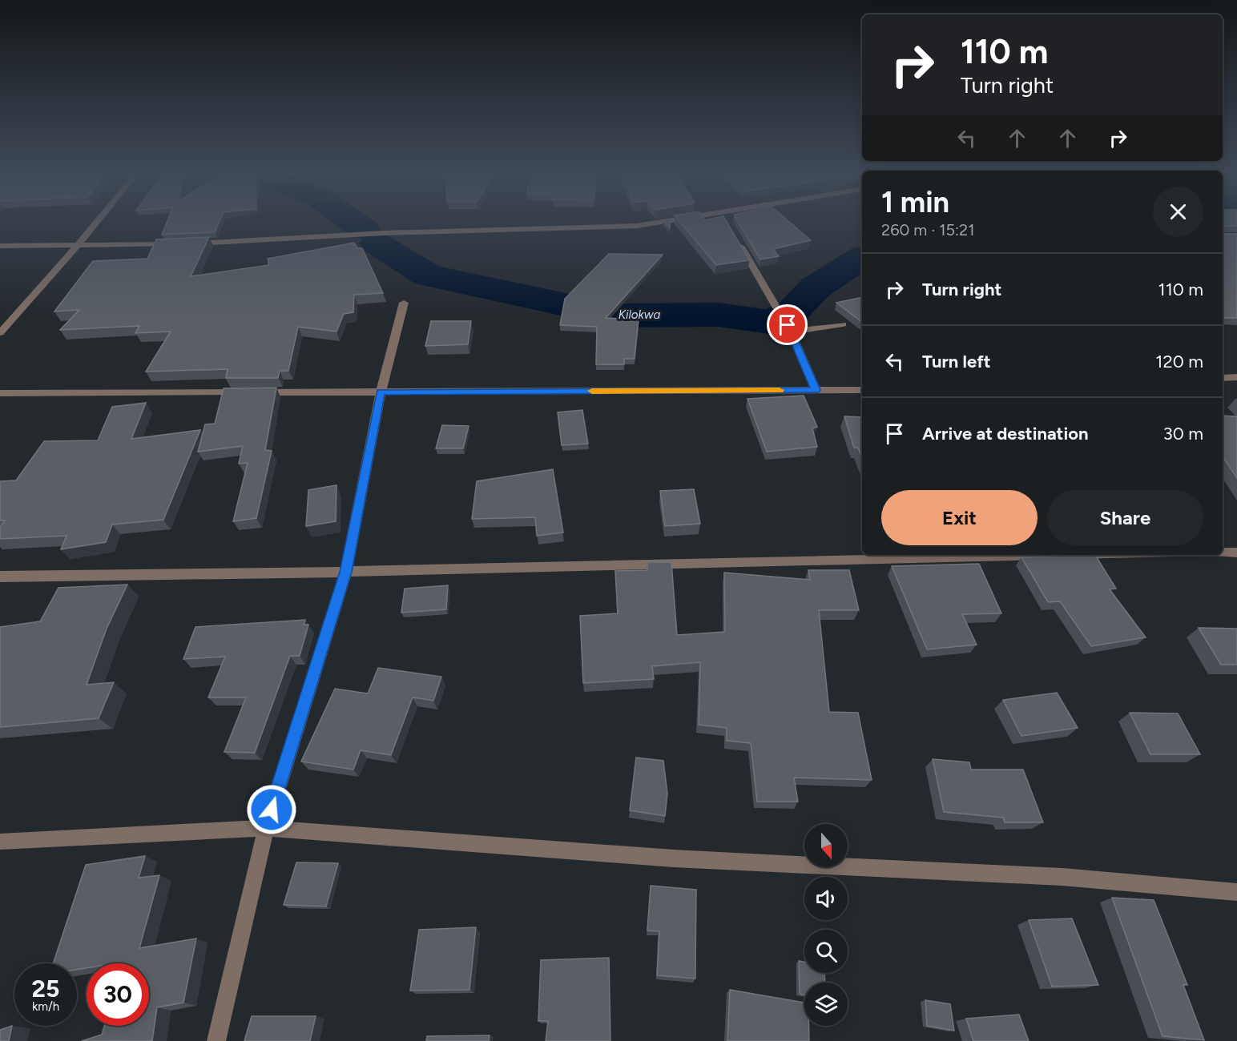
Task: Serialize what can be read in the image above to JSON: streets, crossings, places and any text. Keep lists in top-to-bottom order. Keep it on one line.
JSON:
{"water":["Kilokwa"],"north":"bottom","page":{"turn":["110 m","Turn right"],"heading":["1 min","260 m · 15:21"],"list":[{"name":"Turn right","value":"110 m"},{"name":"Turn left","value":"120 m"},{"name":"Arrive at destination","value":"30 m"}],"buttons":["Exit","Share"],"speed":"25 km/h","limit":"30"}}
